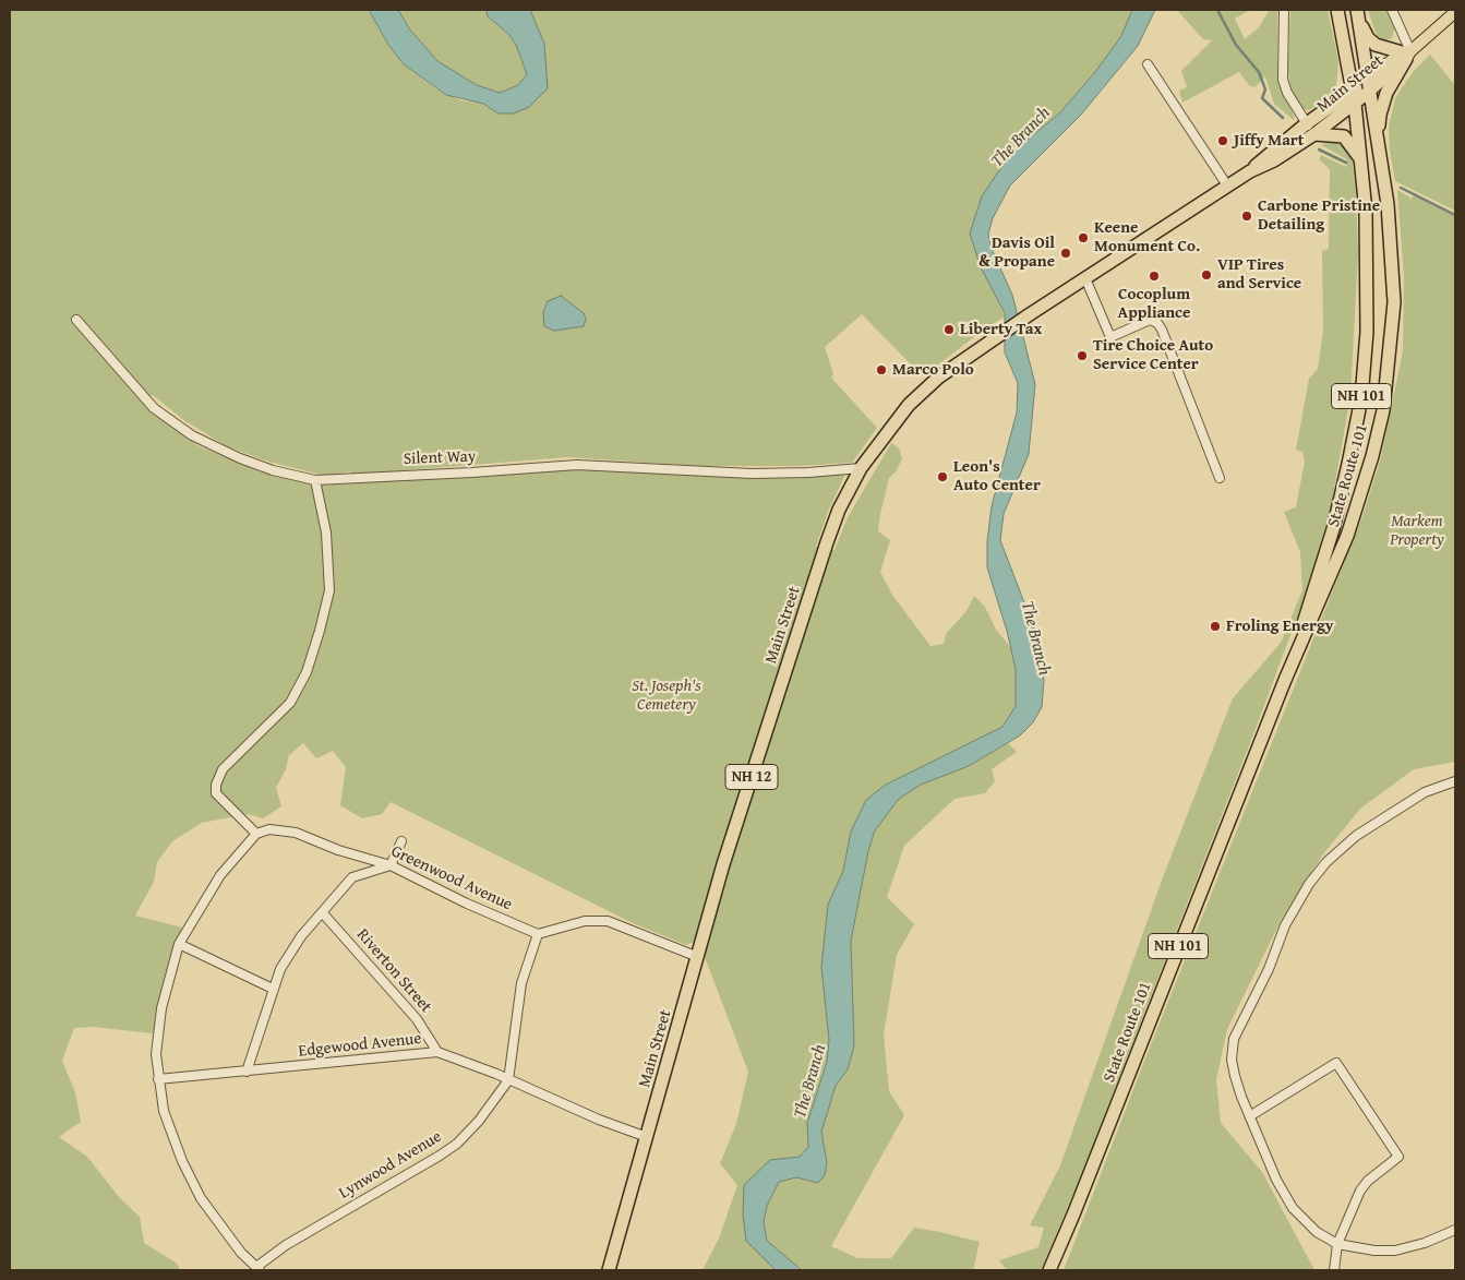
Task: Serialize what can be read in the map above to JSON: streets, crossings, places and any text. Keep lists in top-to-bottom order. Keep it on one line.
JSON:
{"streets":{"highway":["Main Street","NH 101","State Route 101","NH 12"],"street":["Silent Way","Greenwood Avenue","Riverton Street","Edgewood Avenue","Lynwood Avenue"]},"crossings":[["Main Street","Silent Way"],["Main Street","State Route 101"],["Main Street","Edgewood Avenue"],["Greenwood Avenue","Lynwood Avenue"],["Riverton Street","Edgewood Avenue"],["Edgewood Avenue","Lynwood Avenue"]],"water":["The Branch"],"parks":["Markem Property","St. Joseph's Cemetery"],"places":["Jiffy Mart","Carbone Pristine Detailing","Keene Monument Co.","Davis Oil & Propane","VIP Tires and Service","Cocoplum Appliance","Liberty Tax","Tire Choice Auto Service Center","Marco Polo","Leon's Auto Center","Froling Energy"]}
